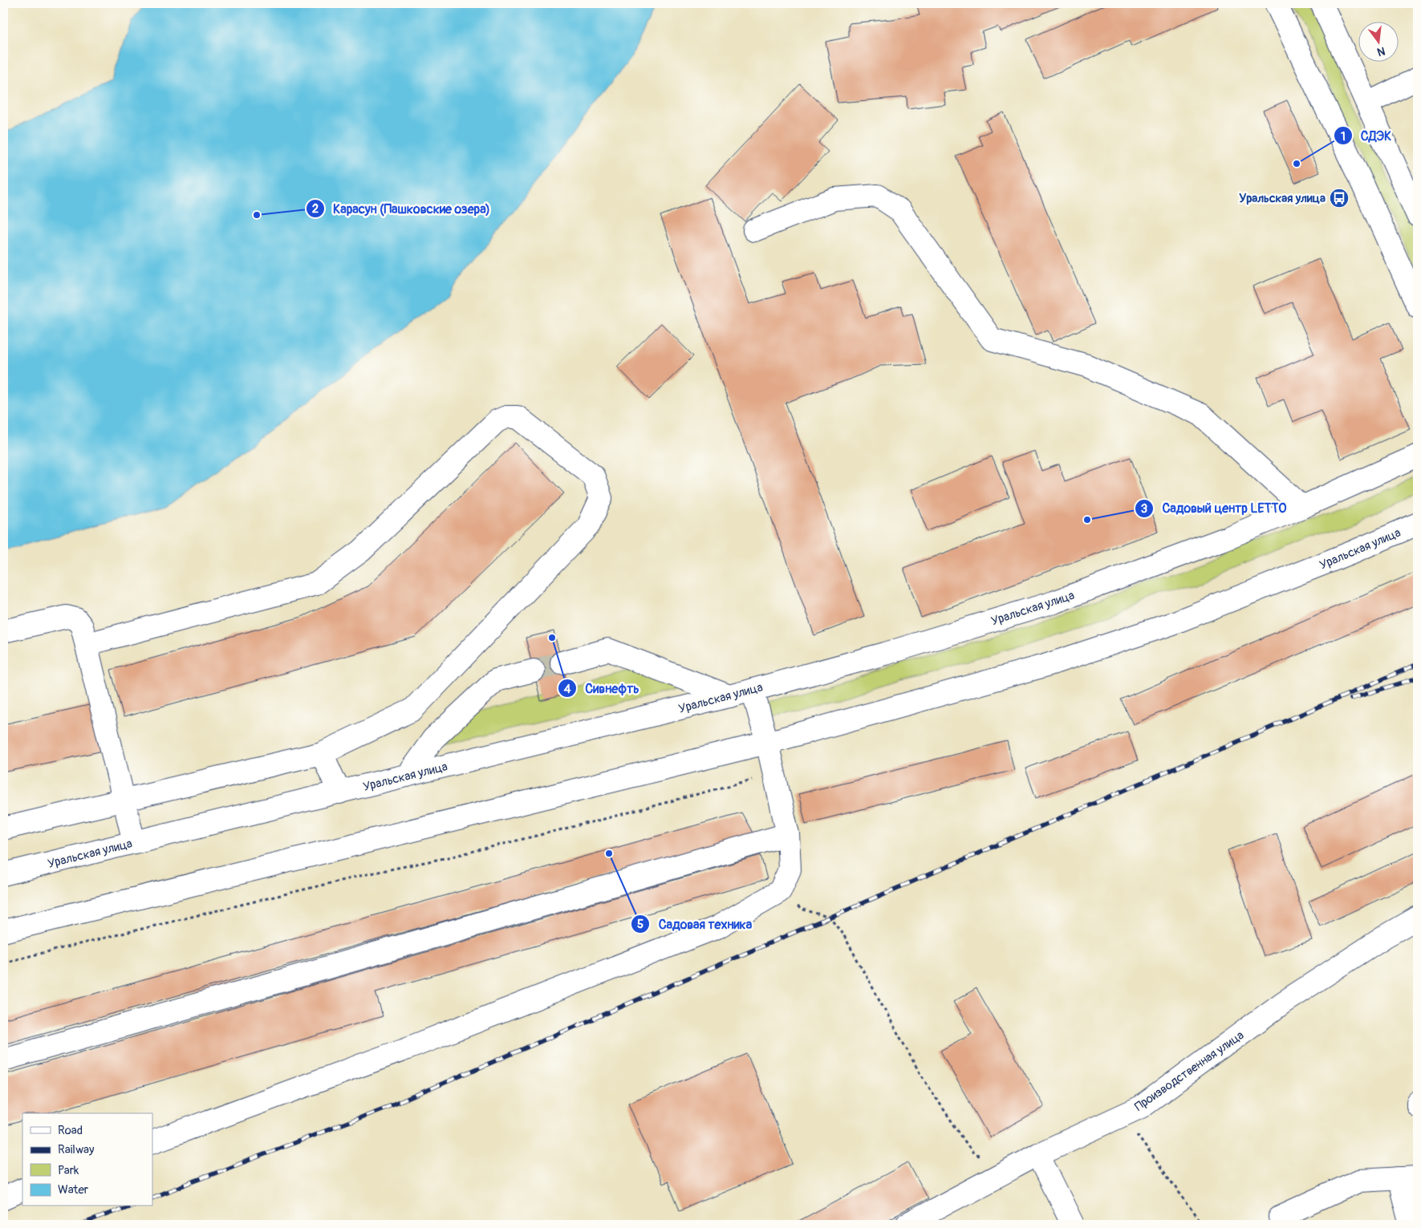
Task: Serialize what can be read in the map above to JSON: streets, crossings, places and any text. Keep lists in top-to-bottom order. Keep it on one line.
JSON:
{"streets":{"main road":["Уральская улица","Производственная улица"]},"places":{"other":["СДЭК","Карасун (Пашковские озера)","Садовый центр LETTO","Сивнефть","Садовая техника"],"bus stop":["Уральская улица"]},"legend":["Road","Railway","Park","Water"],"north":"bottom"}
